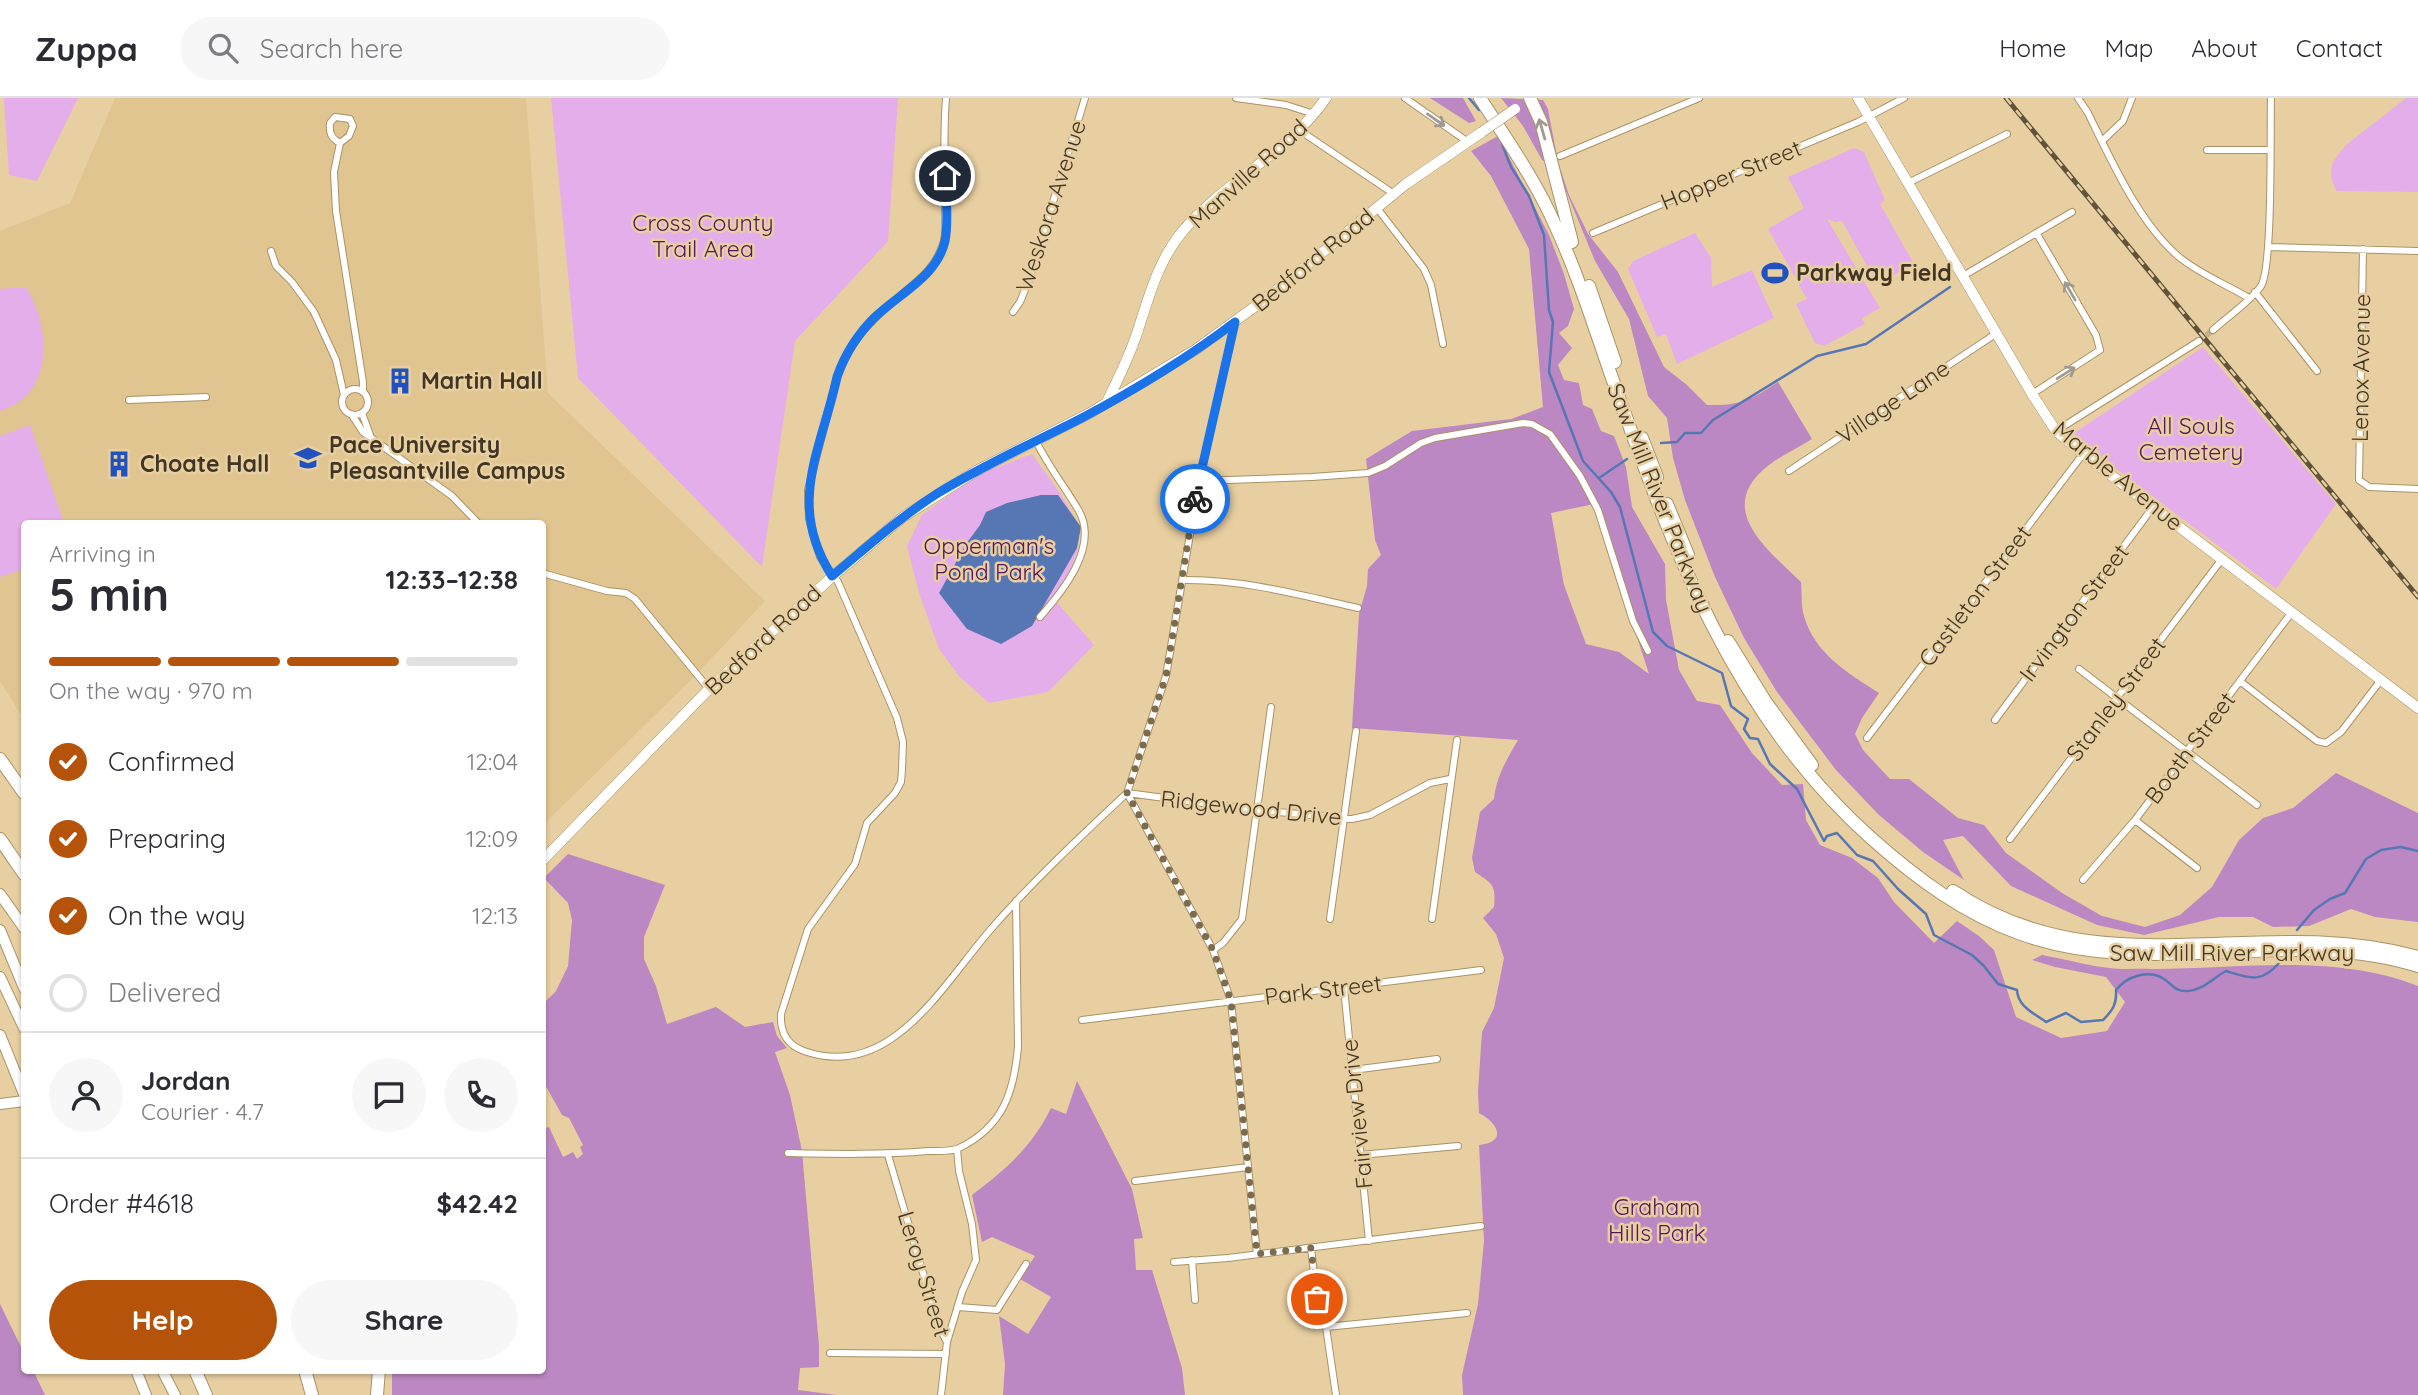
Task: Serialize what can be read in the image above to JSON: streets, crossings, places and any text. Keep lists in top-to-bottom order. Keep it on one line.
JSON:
{"streets":{"highway":["Saw Mill River Parkway"],"main road":["Manville Road","Bedford Road","Marble Avenue"],"street":["Hopper Street","Weskora Avenue","Lenox Avenue","Village Lane","Castleton Street","Irvington Street","Stanley Street","Booth Street","Ridgewood Drive","Park Street","Fairview Drive","Leroy Street"]},"crossings":[["Manville Road","Bedford Road"],["Hopper Street","Marble Avenue"],["Village Lane","Marble Avenue"],["Marble Avenue","Castleton Street"],["Marble Avenue","Irvington Street"],["Marble Avenue","Stanley Street"],["Marble Avenue","Booth Street"],["Park Street","Fairview Drive"]],"parks":["Cross County Trail Area","All Souls Cemetery","Opperman's Pond Park","Graham Hills Park"],"places":{"sports":["Parkway Field"],"building":["Martin Hall","Choate Hall"],"school or university":["Pace University Pleasantville Campus"]},"page":{"header":"Zuppa","search":"Search here","nav":["Home","Map","About","Contact"],"heading":["5 min","Arriving in","12:33–12:38"],"panel":["Jordan","Courier · 4.7","Order #4618","$42.42"],"bar":"On the way · 970 m","list":[["Confirmed","12:04"],["Preparing","12:09"],["On the way","12:13"],"Delivered"],"buttons":["Help","Share"]}}
